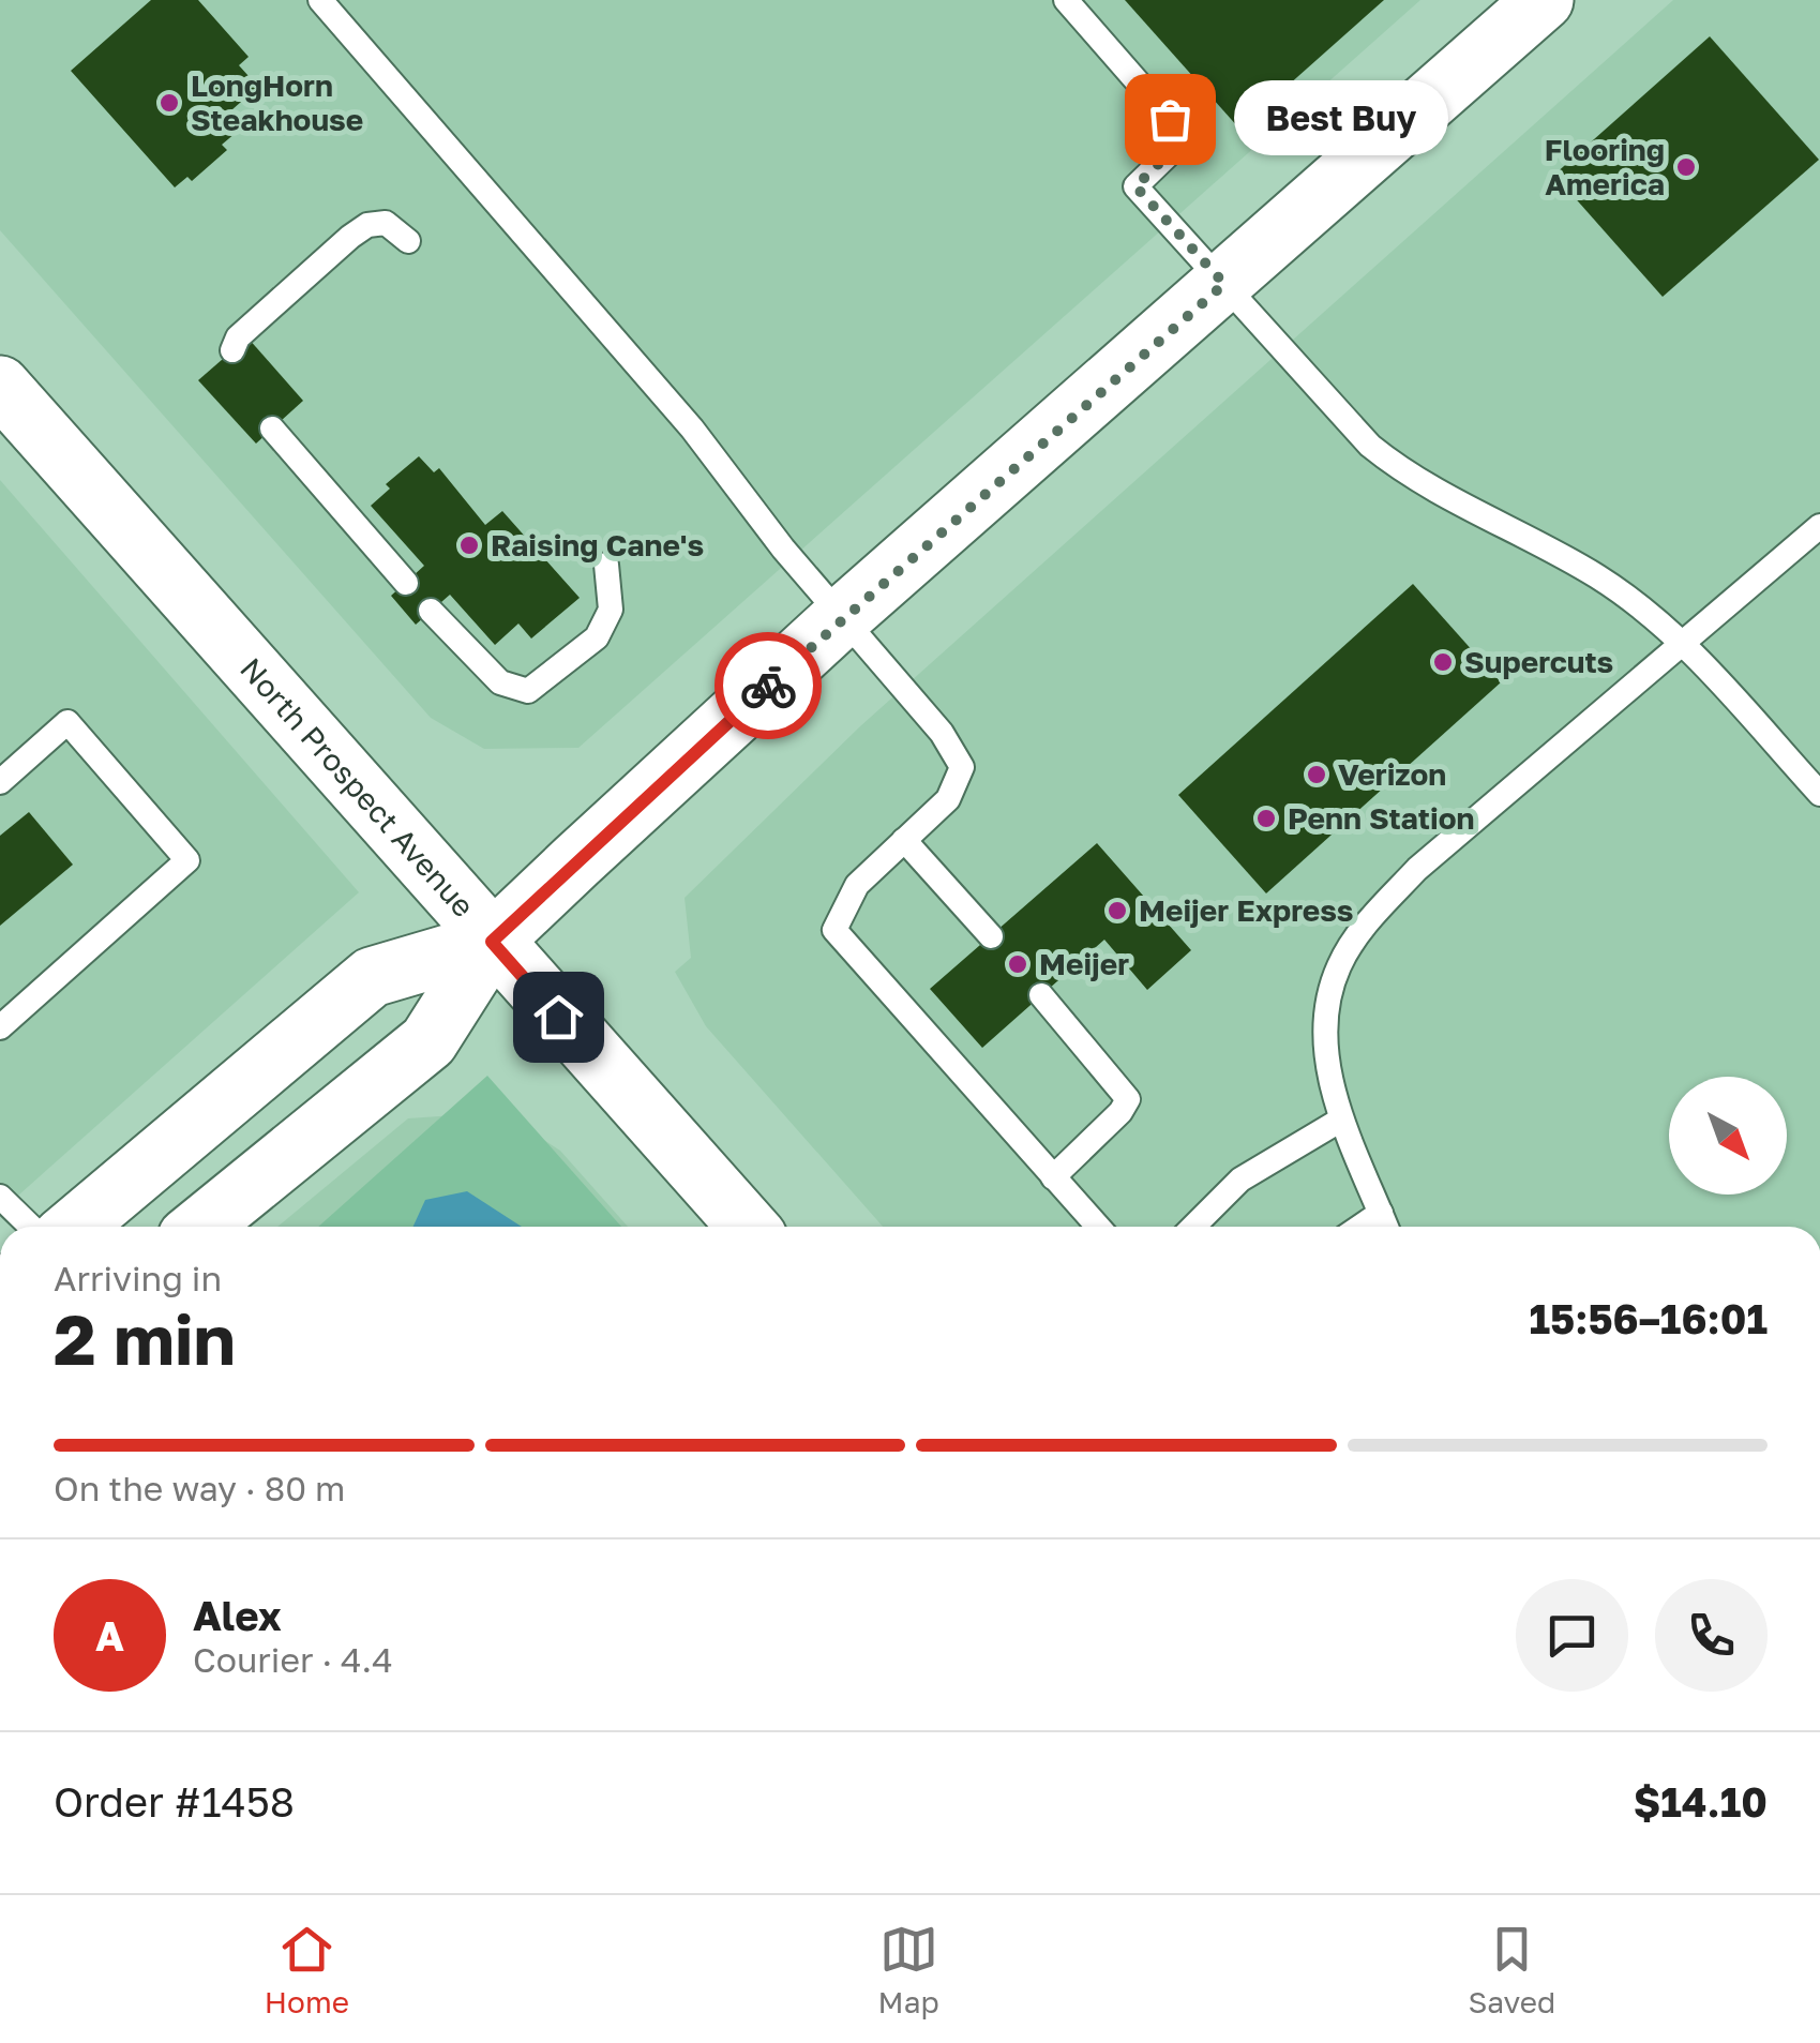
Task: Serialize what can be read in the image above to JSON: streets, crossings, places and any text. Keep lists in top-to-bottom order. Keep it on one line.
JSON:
{"streets":{"main road":["North Prospect Avenue"]},"places":["LongHorn Steakhouse","Best Buy","Flooring America","Raising Cane's","Supercuts","Verizon","Penn Station","Meijer Express","Meijer"],"north":"bottom right","page":{"bubble":"Best Buy","heading":["2 min","Arriving in","15:56–16:01"],"panel":["Alex","Courier · 4.4","Order #1458","$14.10"],"bar":"On the way · 80 m","round":"A","tabs":["Home","Map","Saved"]}}
